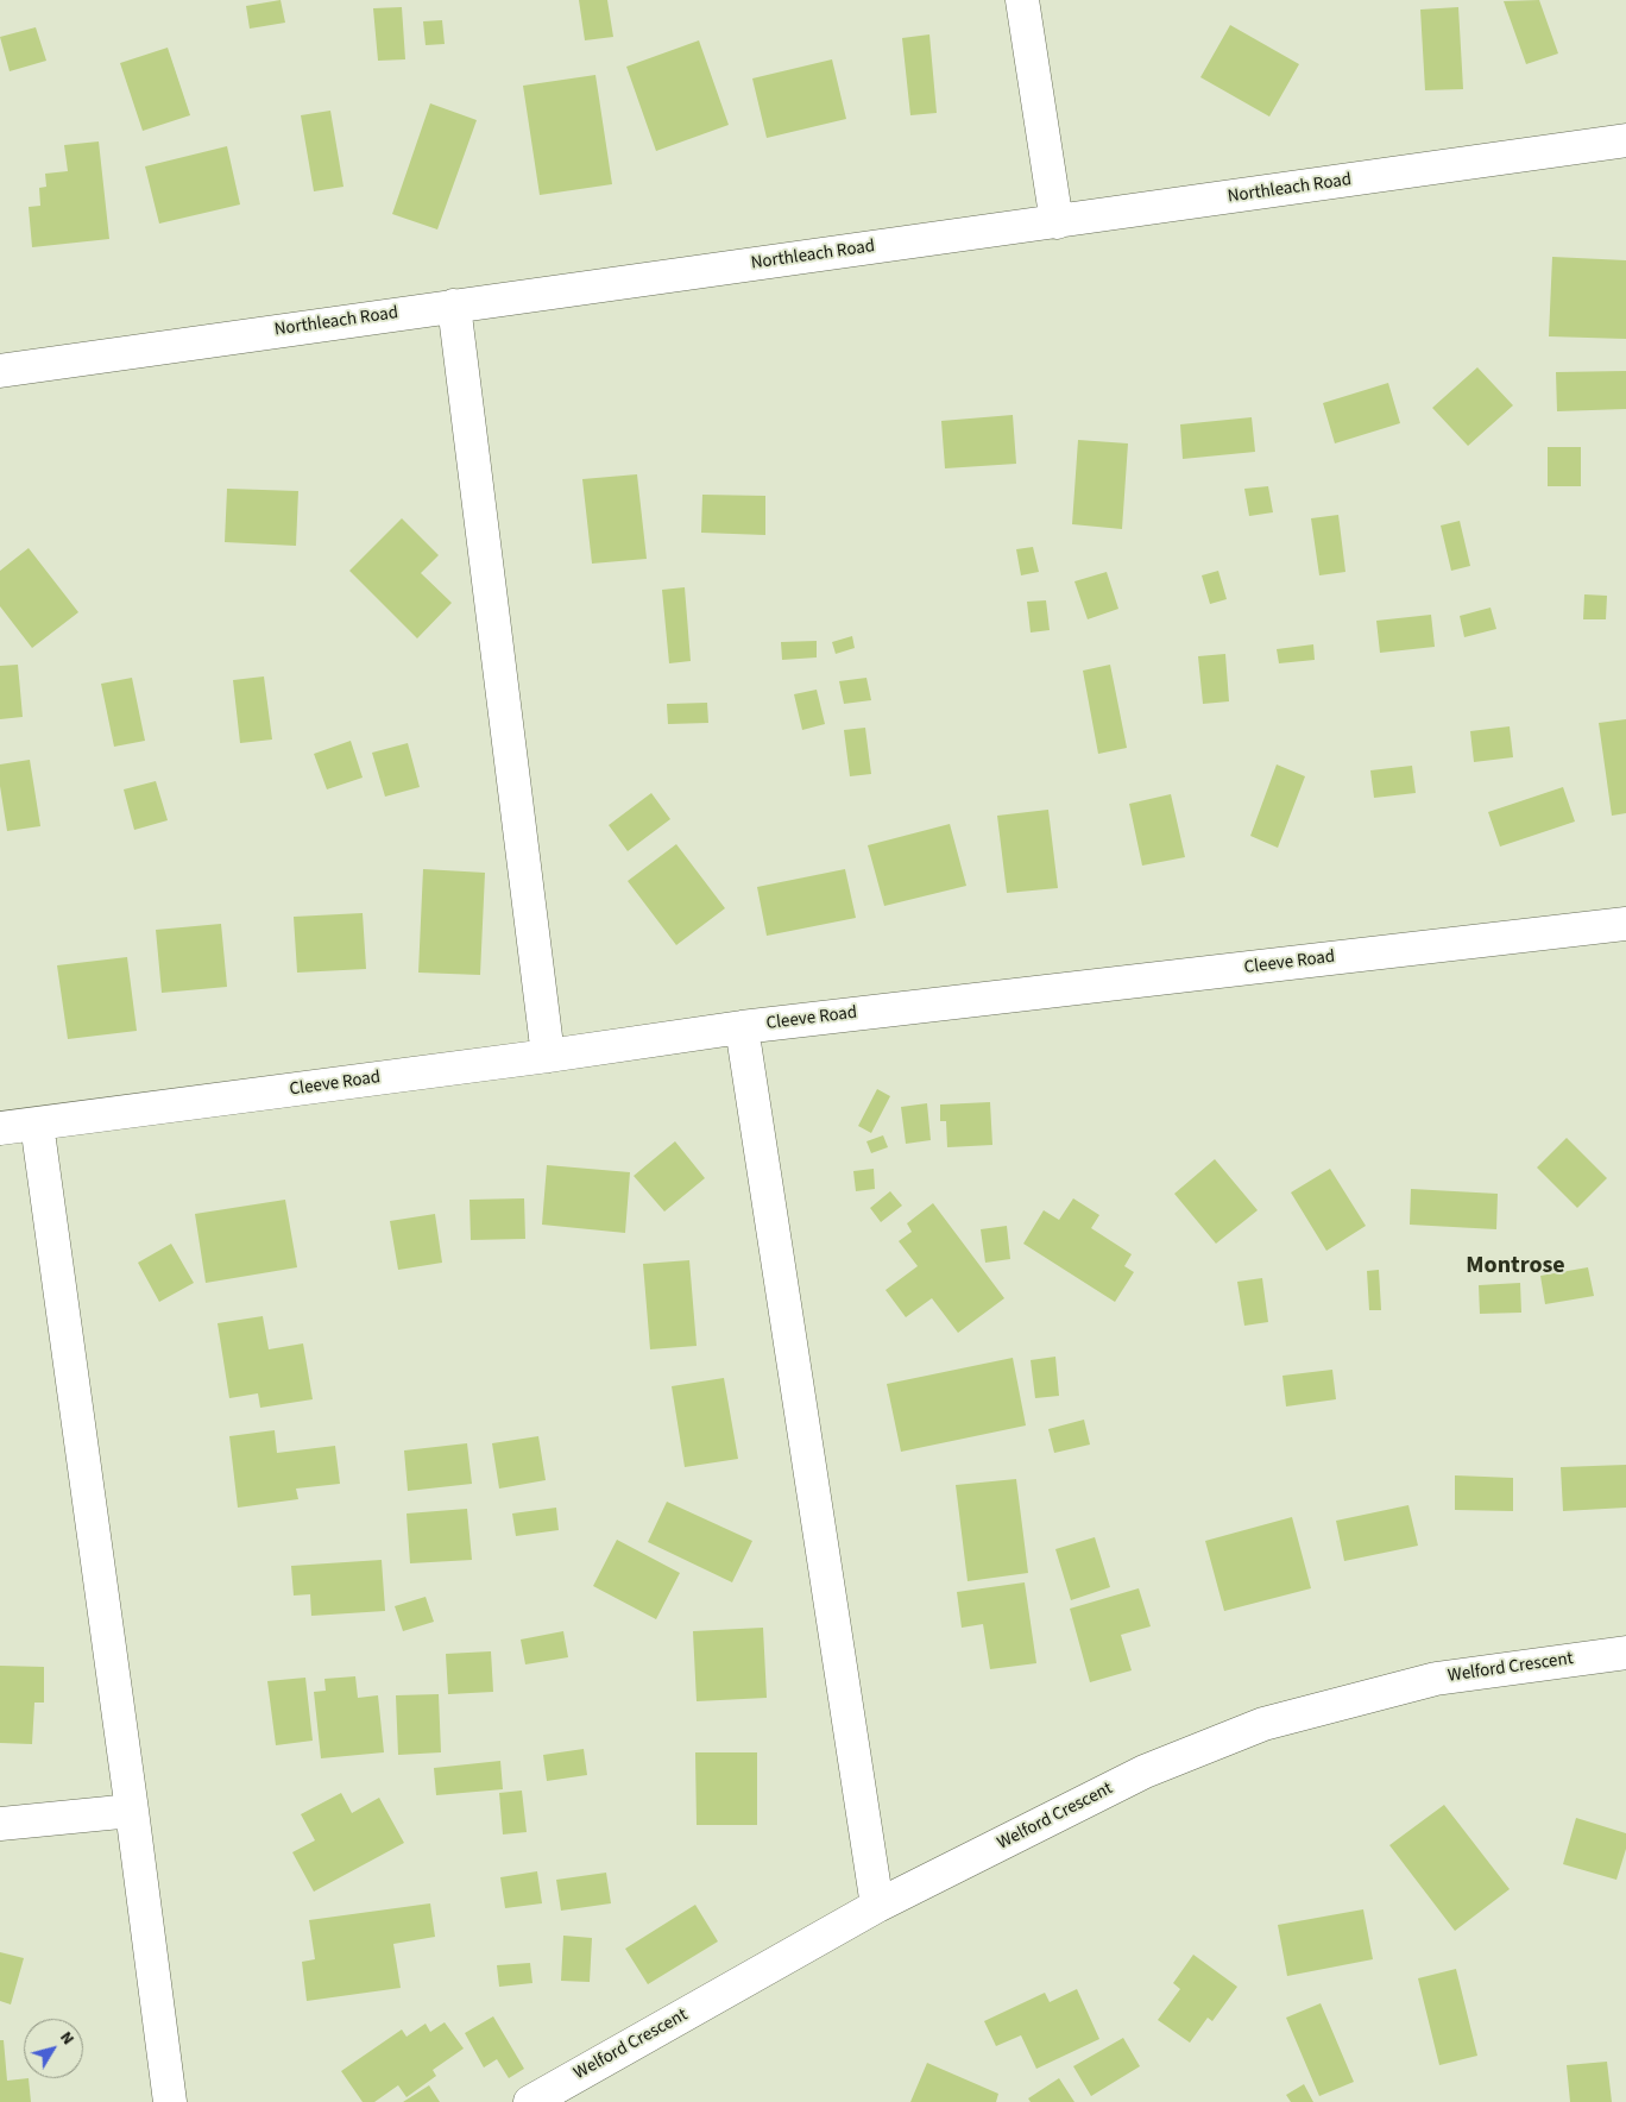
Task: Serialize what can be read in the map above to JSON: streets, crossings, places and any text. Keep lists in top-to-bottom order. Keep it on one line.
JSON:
{"streets":{"street":["Northleach Road","Cleeve Road","Welford Crescent"]},"districts":["Montrose"],"north":"top right"}
